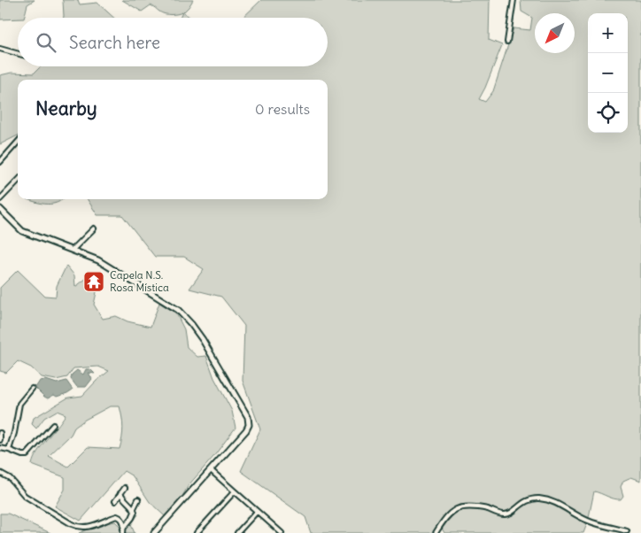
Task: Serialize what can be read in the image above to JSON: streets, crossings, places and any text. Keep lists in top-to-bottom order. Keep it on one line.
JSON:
{"places":{"temple":["Capela N.S. Rosa Mística"]},"north":"bottom left","page":{"map_buttons":["+","−"],"search":"Search here","heading":["Nearby","0 results"]}}
